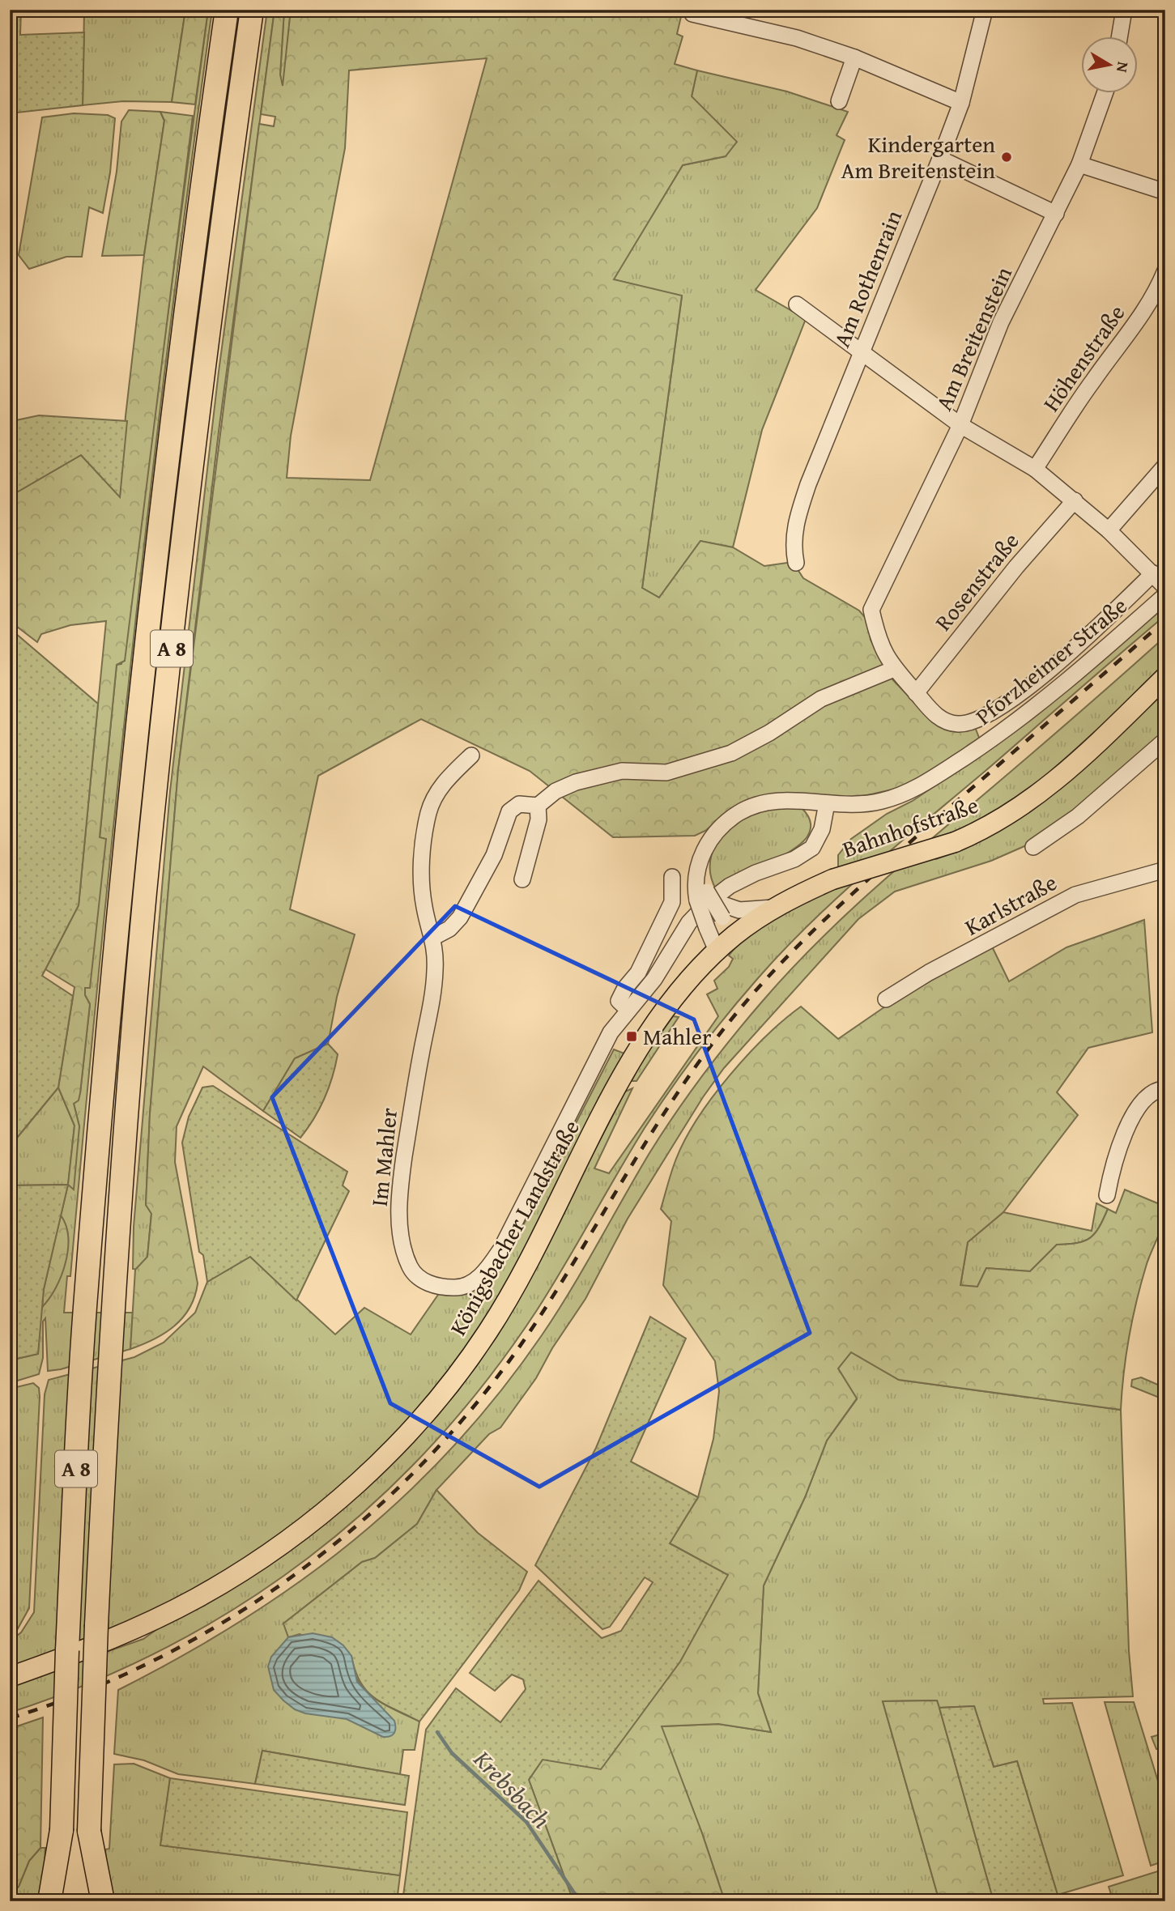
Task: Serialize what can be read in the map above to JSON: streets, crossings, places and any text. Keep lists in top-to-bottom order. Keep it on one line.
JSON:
{"streets":{"highway":["A 8"],"main road":["Bahnhofstraße","Königsbacher Landstraße"],"street":["Am Rothenrain","Am Breitenstein","Höhenstraße","Rosenstraße","Pforzheimer Straße","Karlstraße","Im Mahler"]},"crossings":[["Pforzheimer Straße","Im Mahler"],["Pforzheimer Straße","Königsbacher Landstraße"],["Bahnhofstraße","Königsbacher Landstraße"]],"water":["Krebsbach"],"places":{"other":["Kindergarten Am Breitenstein"],"transit":["Mahler"]},"north":"right"}
